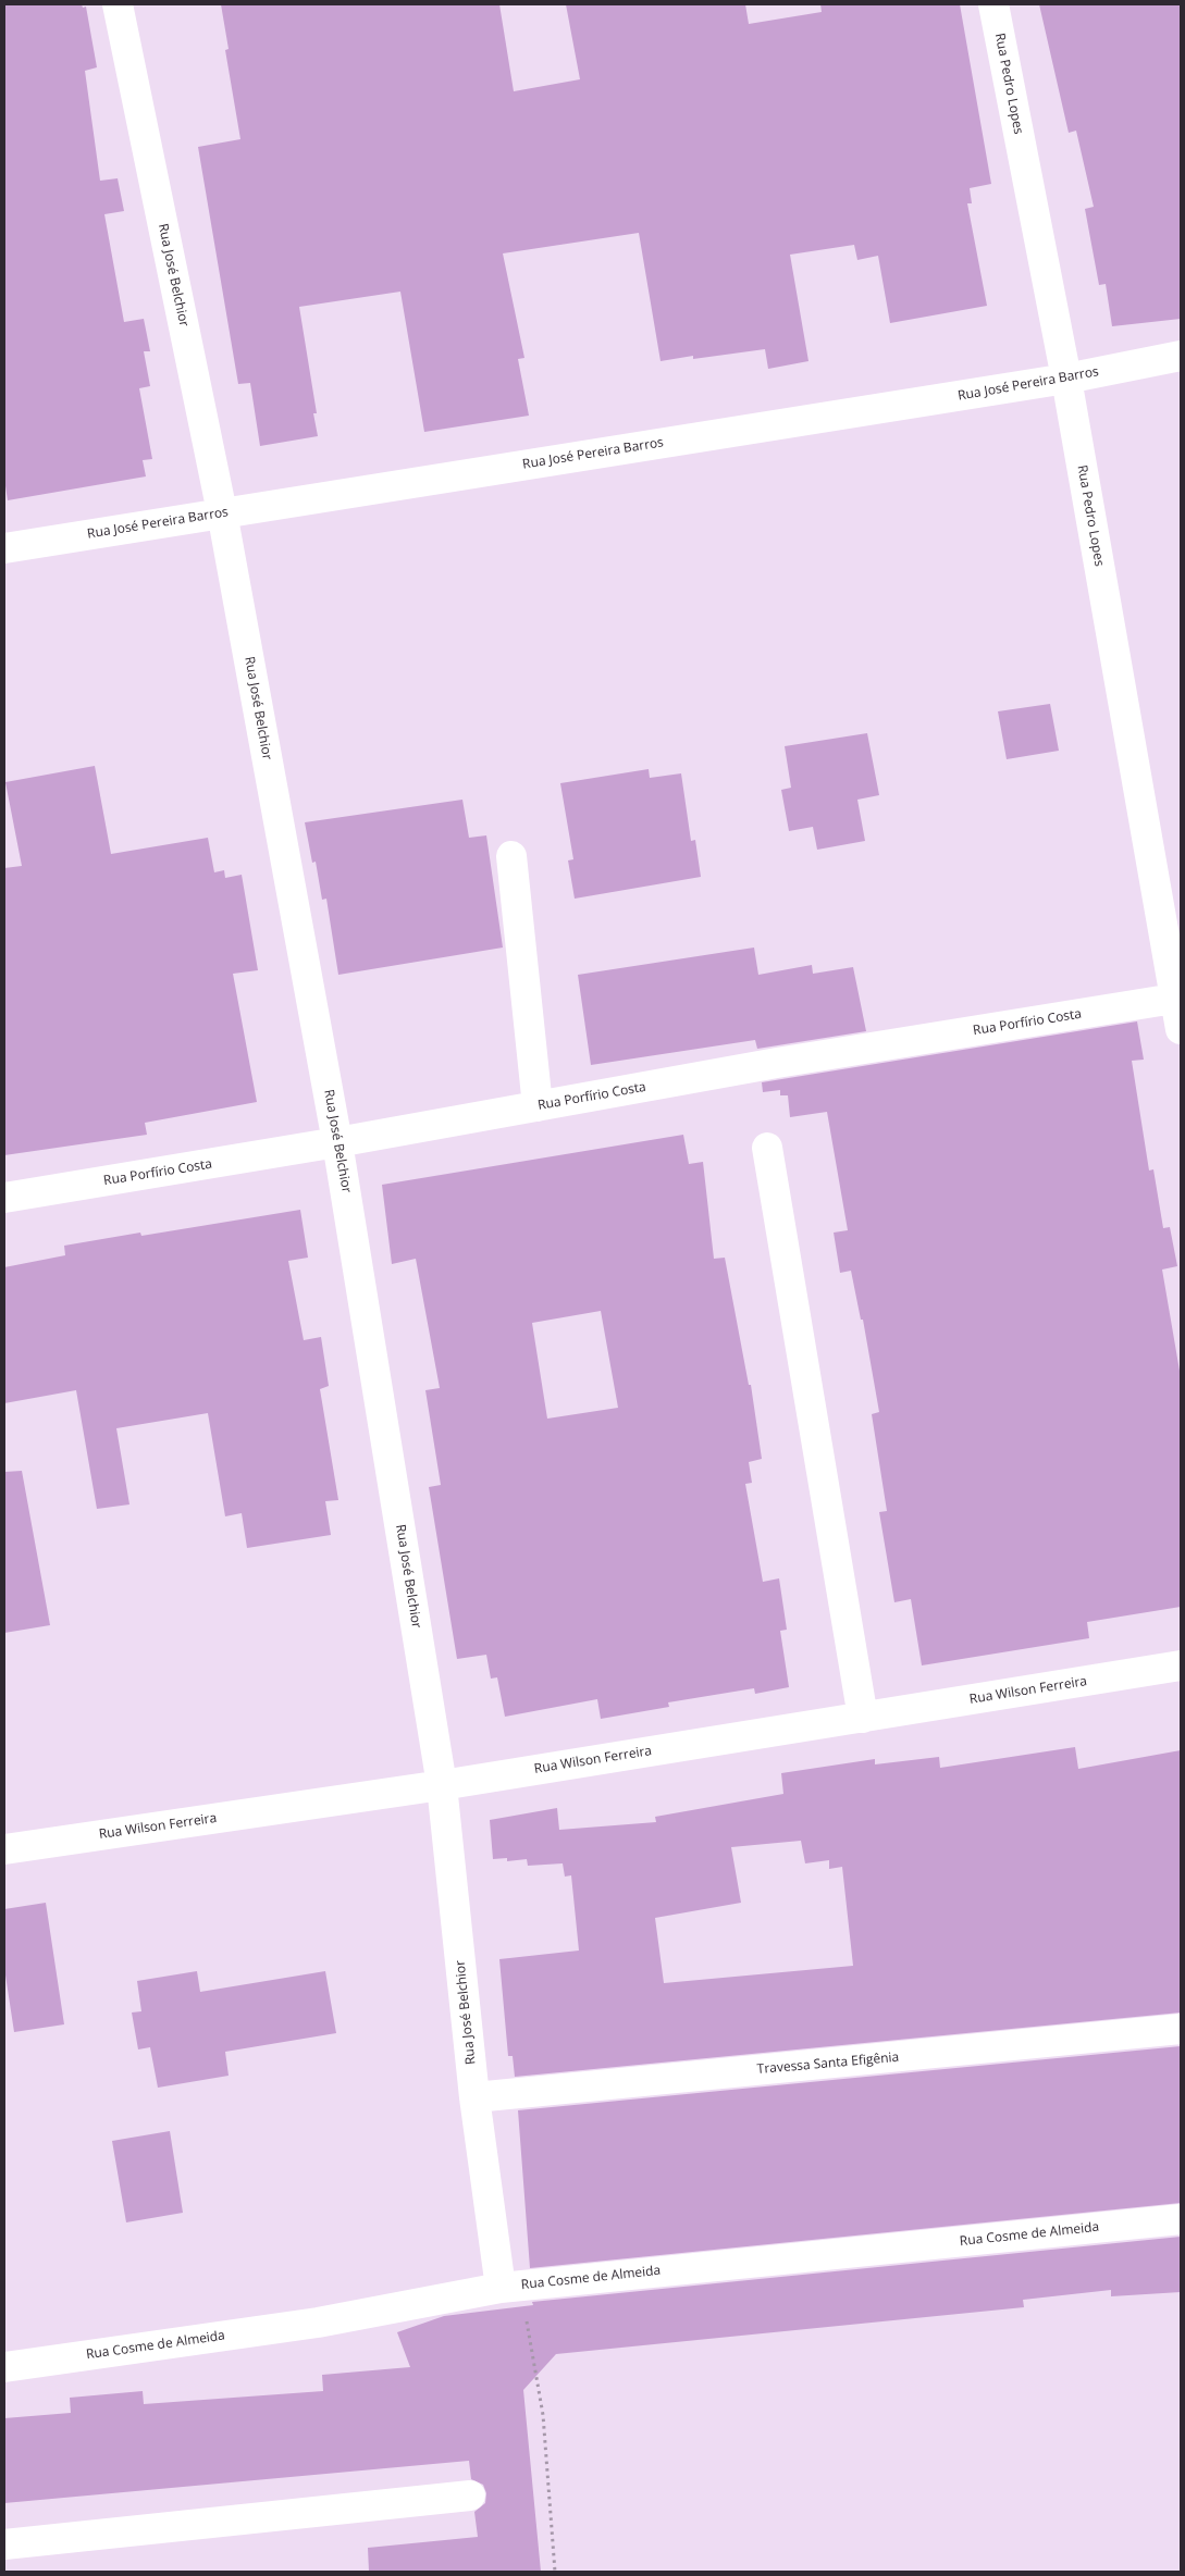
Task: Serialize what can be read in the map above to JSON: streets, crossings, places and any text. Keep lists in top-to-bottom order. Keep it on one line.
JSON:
{"streets":{"street":["Rua Pedro Lopes","Rua José Belchior","Rua José Pereira Barros","Rua Porfírio Costa","Rua Wilson Ferreira","Travessa Santa Efigênia","Rua Cosme de Almeida"]},"crossings":[["Rua Pedro Lopes","Rua José Pereira Barros"],["Rua Pedro Lopes","Rua Porfírio Costa"],["Rua José Belchior","Rua José Pereira Barros"],["Rua José Belchior","Rua Porfírio Costa"],["Rua José Belchior","Rua Wilson Ferreira"],["Rua José Belchior","Travessa Santa Efigênia"],["Rua José Belchior","Rua Cosme de Almeida"]]}
